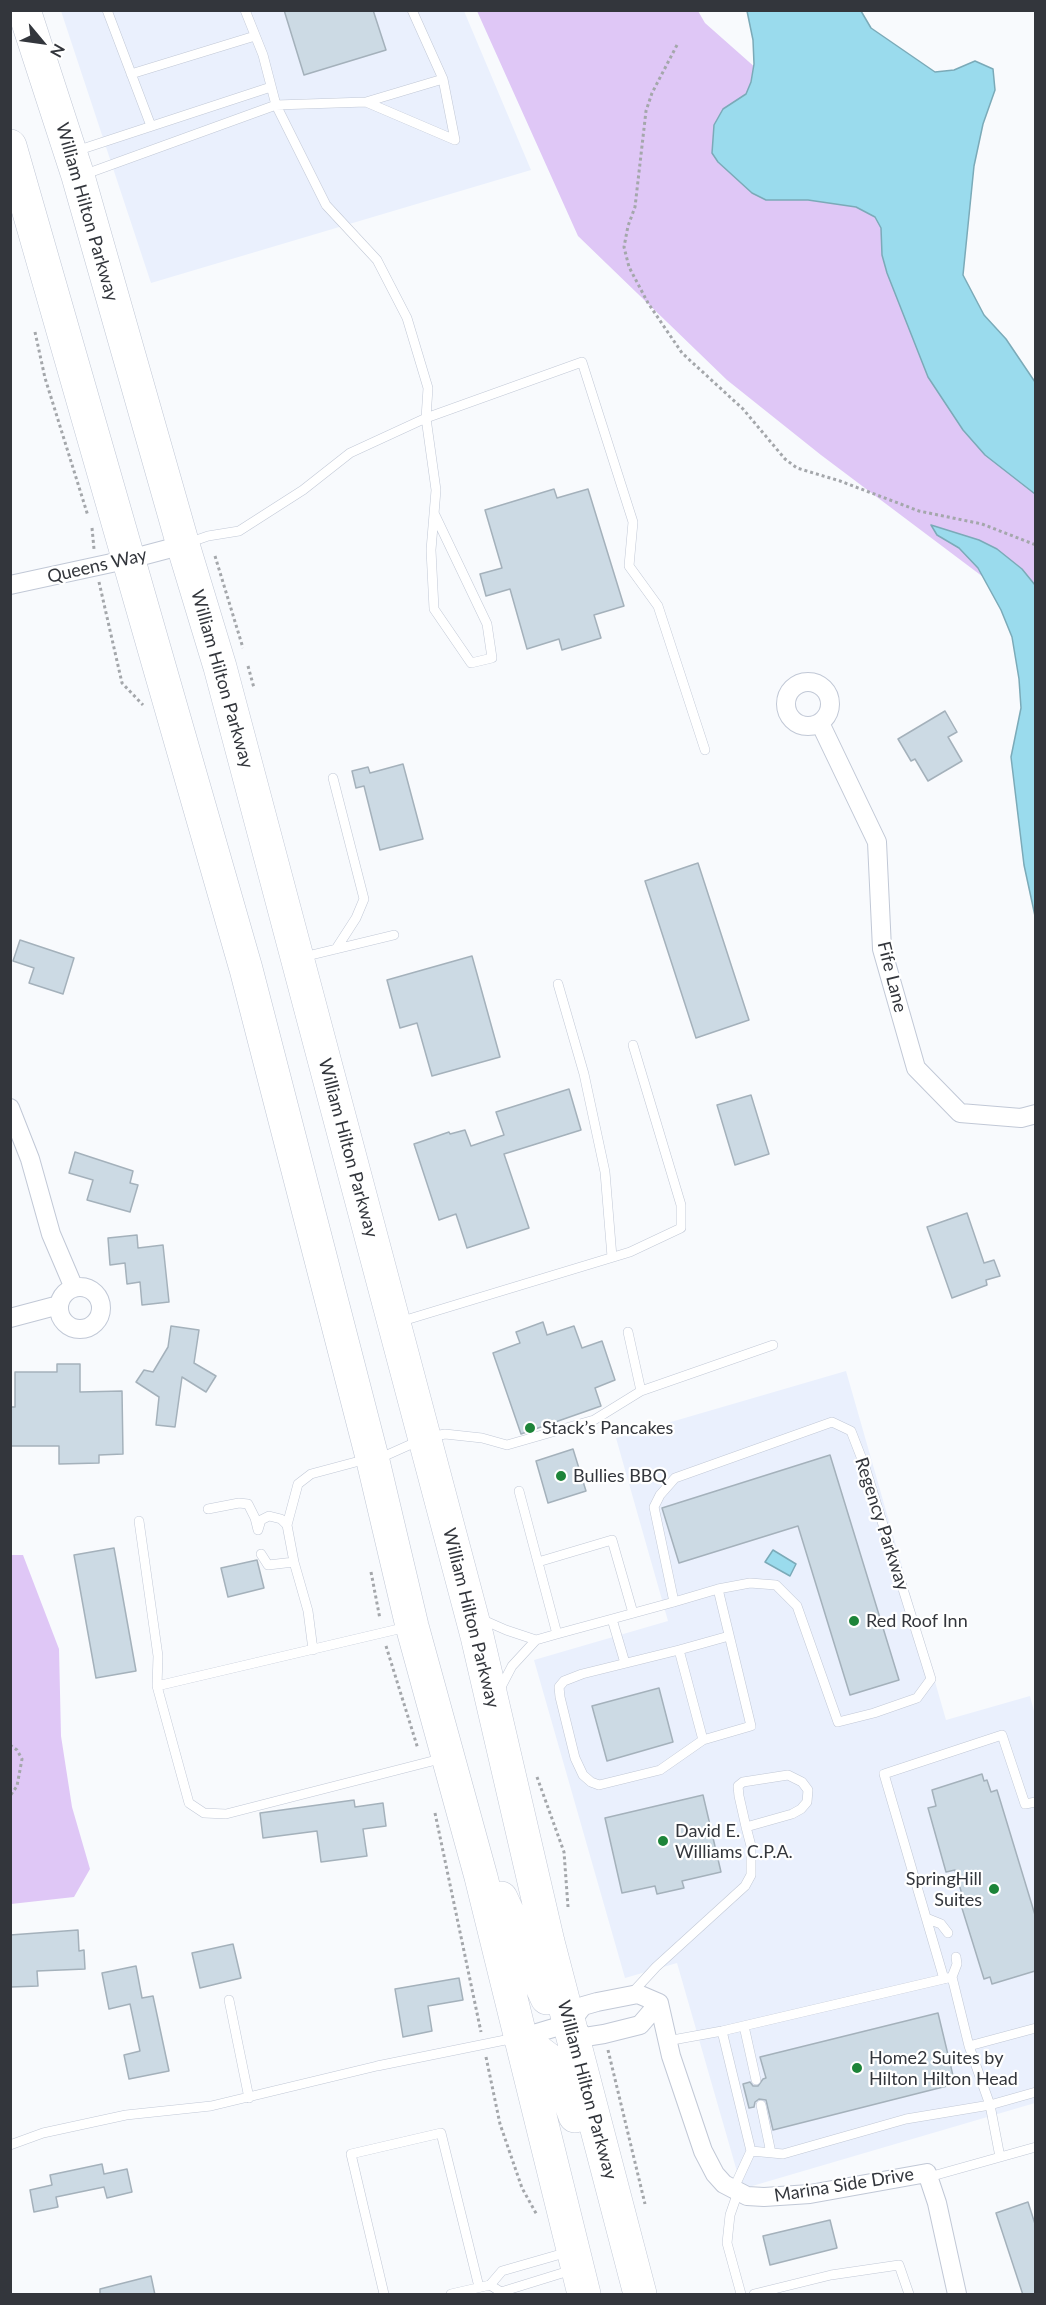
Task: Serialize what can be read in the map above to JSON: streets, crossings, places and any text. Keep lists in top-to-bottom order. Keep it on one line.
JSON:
{"streets":{"highway":["William Hilton Parkway"],"street":["Queens Way","Fife Lane","Marina Side Drive"],"lane":["Regency Parkway"]},"crossings":[["William Hilton Parkway","Queens Way"]],"places":["Stack’s Pancakes","Bullies BBQ","Red Roof Inn","David E. Williams C.P.A.","SpringHill Suites","Home2 Suites by Hilton Hilton Head"],"north":"bottom right"}
